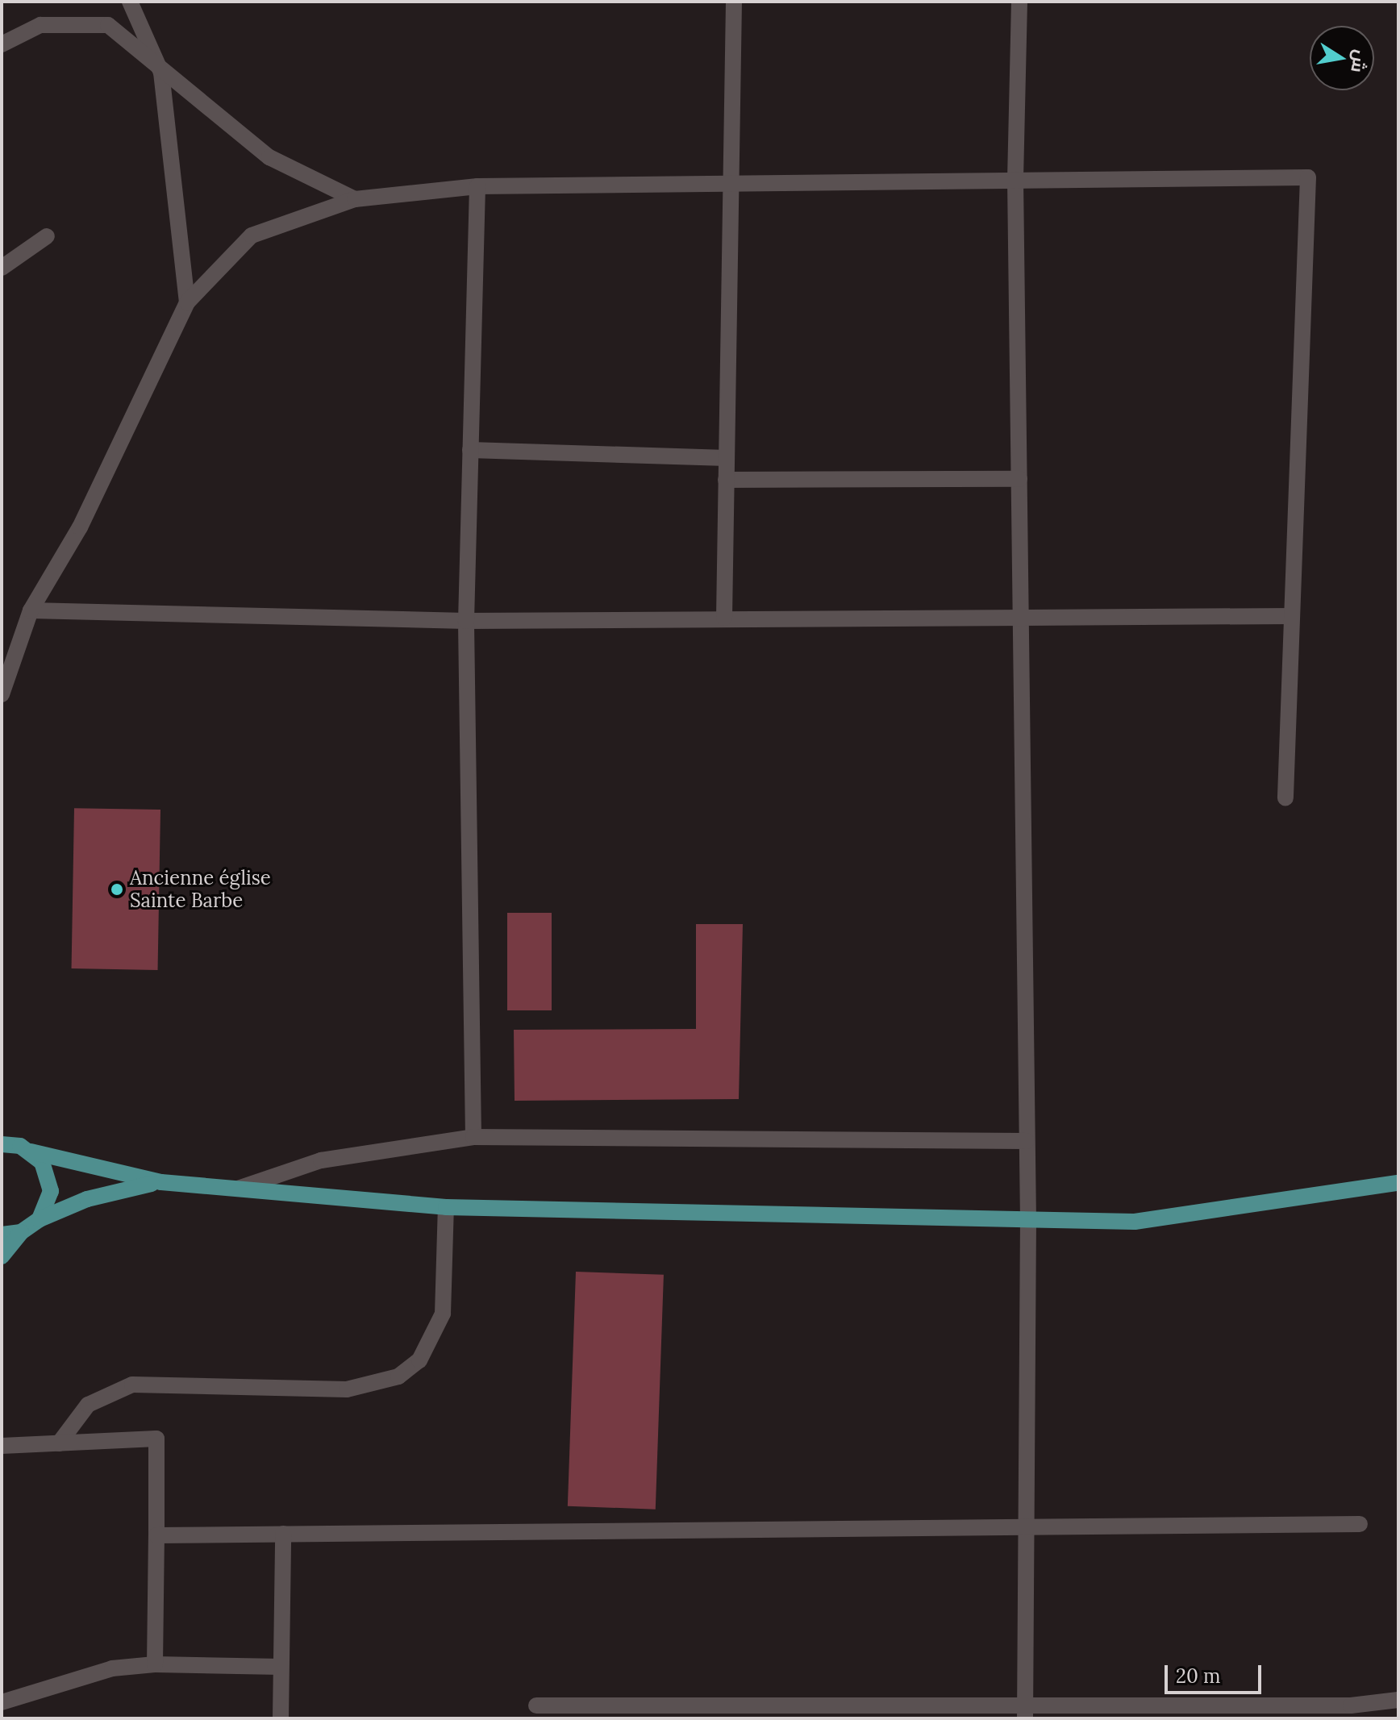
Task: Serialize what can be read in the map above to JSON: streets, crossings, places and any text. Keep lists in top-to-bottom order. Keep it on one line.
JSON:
{"places":["Ancienne église Sainte Barbe"],"scale_bar":"20 m","north":"right"}
